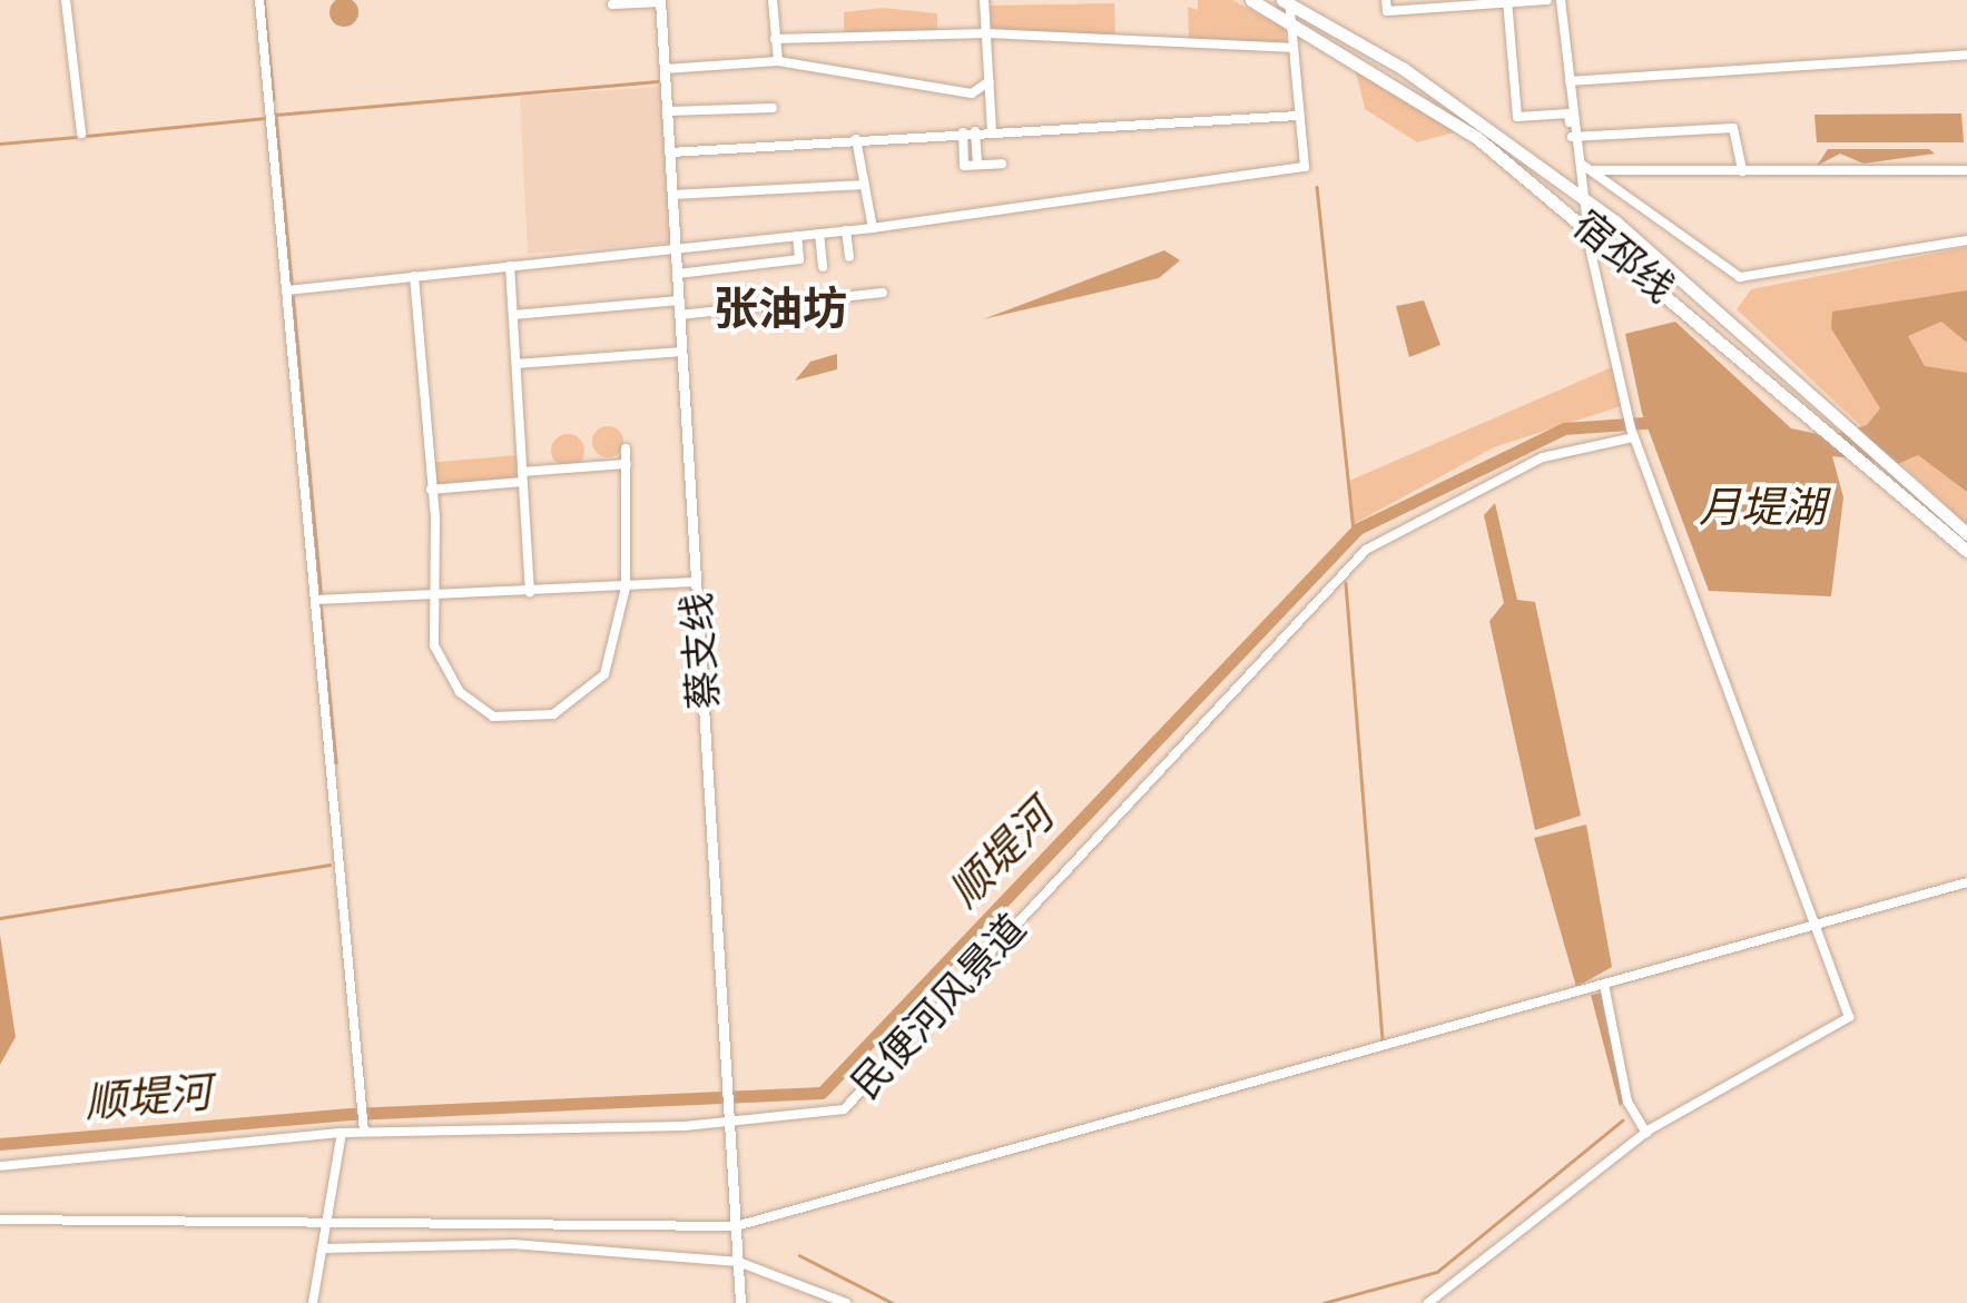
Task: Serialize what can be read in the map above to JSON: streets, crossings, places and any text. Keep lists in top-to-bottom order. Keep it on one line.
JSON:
{"streets":{"main road":["宿邳线"],"street":["蔡支线","民便河风景道"]},"crossings":[["蔡支线","民便河风景道"]],"districts":["张油坊"],"water":["月堤湖","顺堤河"]}
